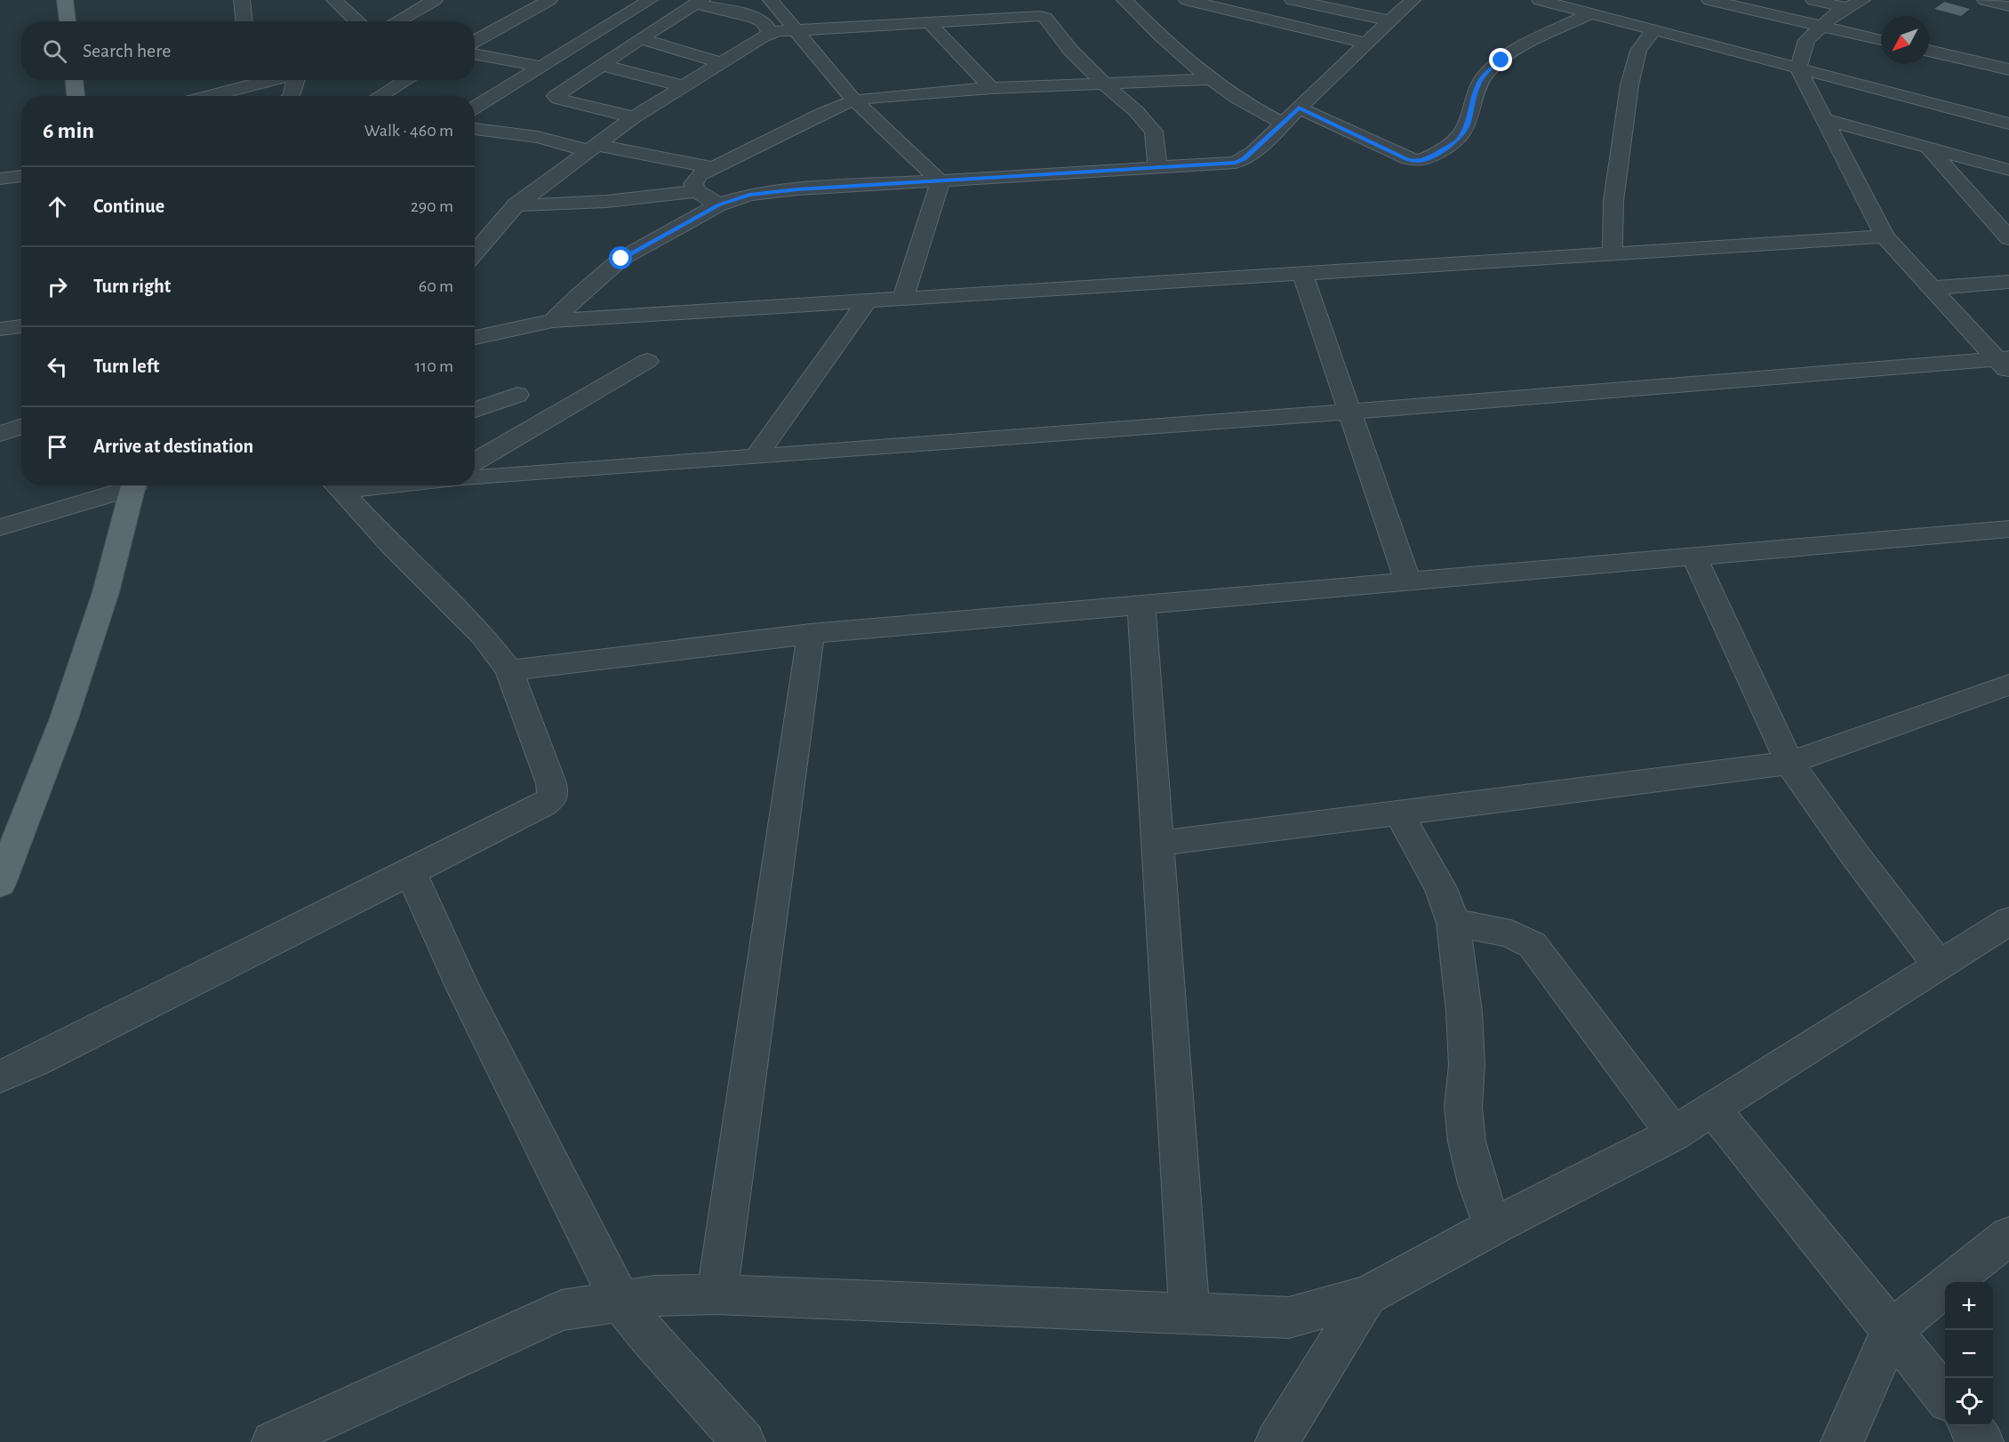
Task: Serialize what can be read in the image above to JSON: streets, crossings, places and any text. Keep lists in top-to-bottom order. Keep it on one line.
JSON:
{"north":"bottom left","page":{"search":"Search here","heading":["6 min","Walk · 460 m"],"list":[["Continue","290 m"],["Turn right","60 m"],["Turn left","110 m"],"Arrive at destination"],"map_buttons":["+","−"]}}
